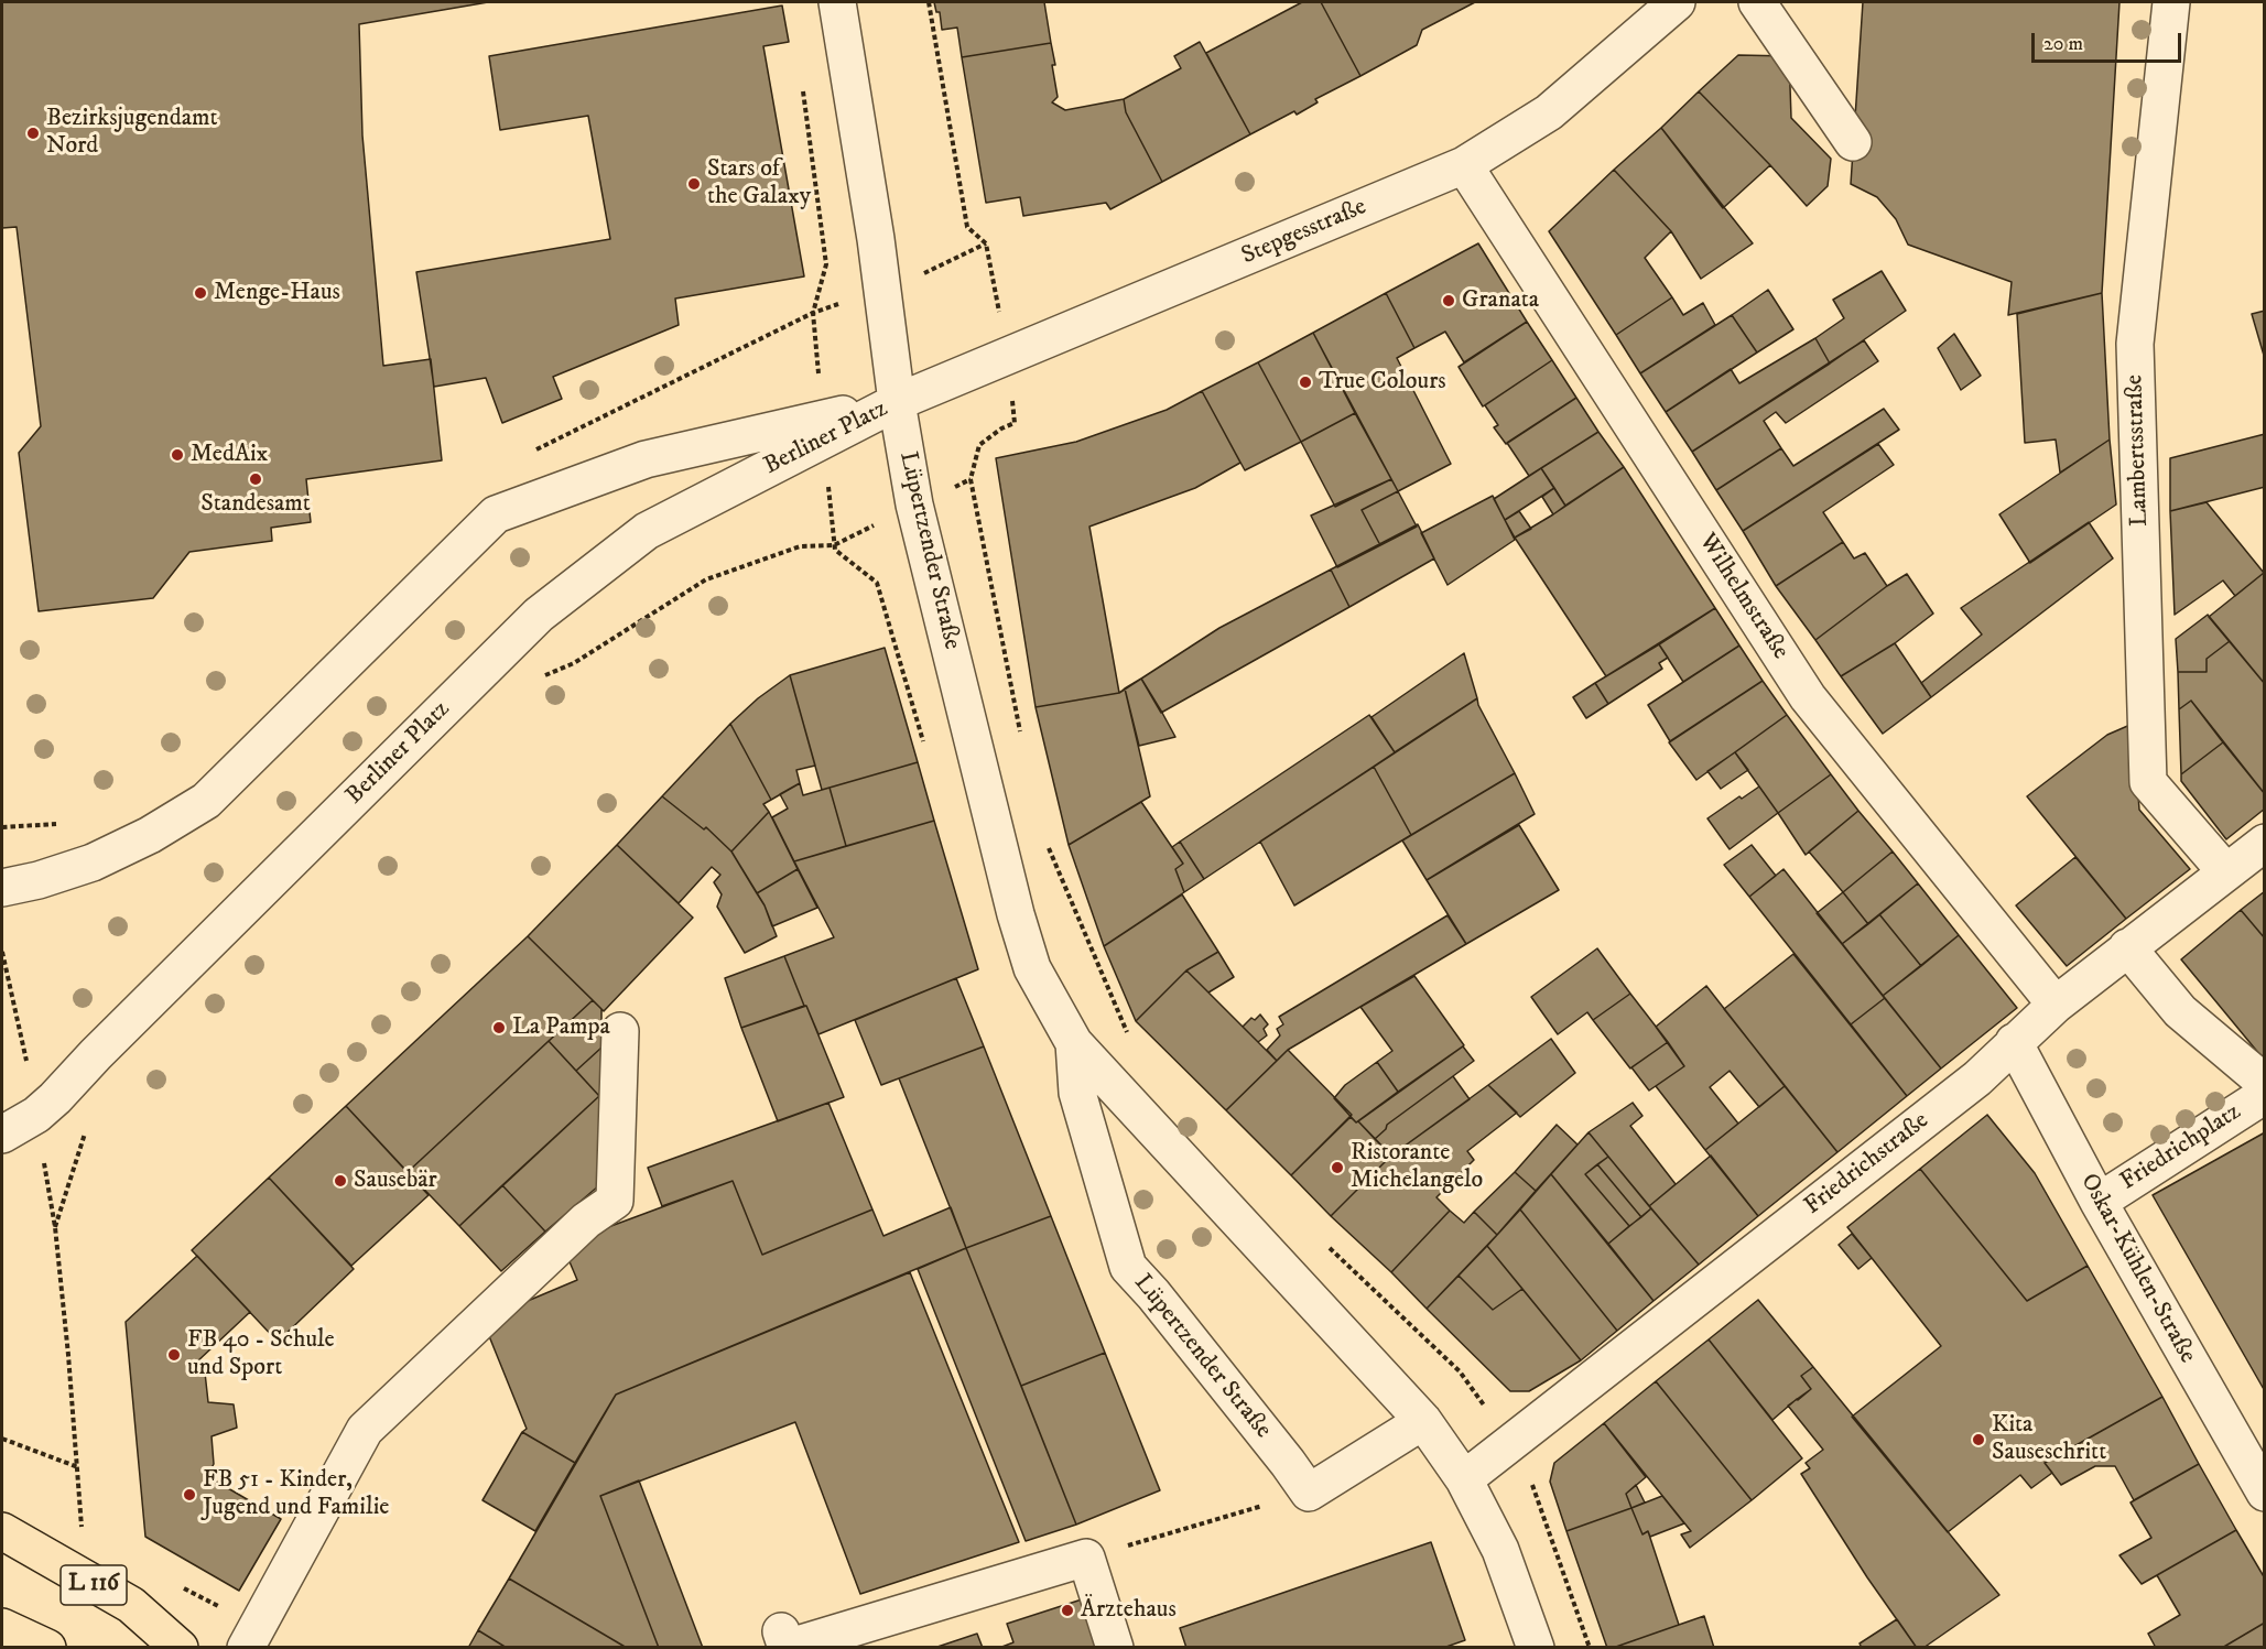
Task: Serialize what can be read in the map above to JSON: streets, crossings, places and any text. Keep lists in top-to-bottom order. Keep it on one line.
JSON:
{"streets":{"main road":["L 116"],"street":["Stepgesstraße","Berliner Platz","Lambertsstraße","Lüpertzender Straße","Wilhelmstraße","Friedrichplatz","Friedrichstraße","Oskar-Kühlen-Straße"]},"crossings":[["Stepgesstraße","Berliner Platz"],["Stepgesstraße","Lüpertzender Straße"],["Stepgesstraße","Wilhelmstraße"],["Berliner Platz","Lüpertzender Straße"],["Lambertsstraße","Friedrichstraße"],["Lüpertzender Straße","Friedrichstraße"],["Wilhelmstraße","Friedrichstraße"],["Friedrichplatz","Friedrichstraße"],["Friedrichplatz","Oskar-Kühlen-Straße"],["Friedrichstraße","Oskar-Kühlen-Straße"]],"places":["Bezirksjugendamt Nord","Stars of the Galaxy","Menge-Haus","Granata","True Colours","MedAix","Standesamt","La Pampa","Ristorante Michelangelo","Sausebär","FB 40 - Schule und Sport","Kita Sauseschritt","FB 51 - Kinder, Jugend und Familie","Ärztehaus"],"scale_bar":"20 m"}
